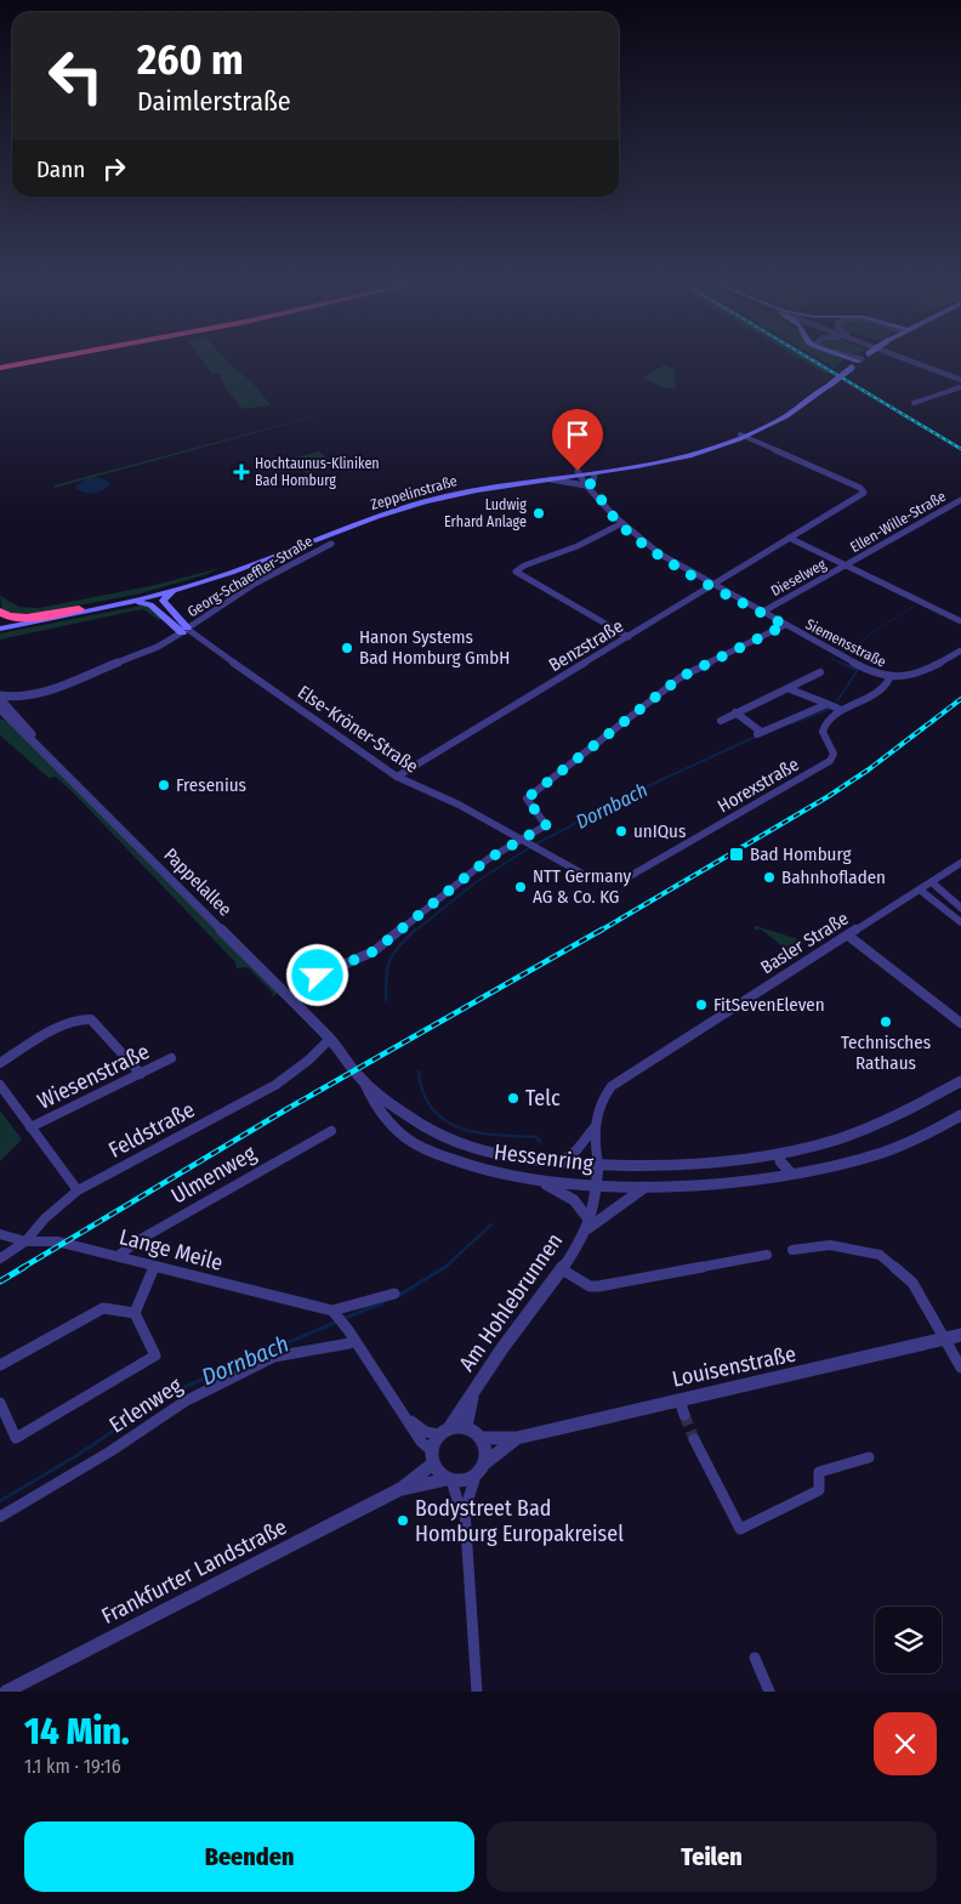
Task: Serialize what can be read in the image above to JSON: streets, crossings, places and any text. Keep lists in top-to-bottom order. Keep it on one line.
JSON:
{"streets":{"main road":["Zeppelinstraße"],"street":["Ellen-Wille-Straße","Georg-Schaeffler-Straße","Dieselweg","Siemensstraße","Benzstraße","Else-Kröner-Straße","Horexstraße","Pappelallee","Basler Straße","Wiesenstraße","Feldstraße","Hessenring","Ulmenweg","Lange Meile","Am Hohlebrunnen","Louisenstraße","Erlenweg","Frankfurter Landstraße"]},"crossings":[["Zeppelinstraße","Siemensstraße"],["Zeppelinstraße","Benzstraße"],["Ellen-Wille-Straße","Dieselweg"],["Georg-Schaeffler-Straße","Else-Kröner-Straße"],["Dieselweg","Siemensstraße"],["Siemensstraße","Benzstraße"],["Siemensstraße","Horexstraße"],["Benzstraße","Else-Kröner-Straße"],["Else-Kröner-Straße","Horexstraße"],["Pappelallee","Feldstraße"],["Pappelallee","Hessenring"],["Basler Straße","Hessenring"],["Basler Straße","Am Hohlebrunnen"],["Feldstraße","Lange Meile"],["Hessenring","Am Hohlebrunnen"],["Ulmenweg","Lange Meile"],["Am Hohlebrunnen","Louisenstraße"],["Am Hohlebrunnen","Frankfurter Landstraße"],["Louisenstraße","Frankfurter Landstraße"]],"water":["Dornbach"],"places":{"health":["Hochtaunus-Kliniken Bad Homburg"],"other":["Ludwig Erhard Anlage","Hanon Systems Bad Homburg GmbH","Fresenius","unIQus","Bahnhofladen","NTT Germany AG & Co. KG","FitSevenEleven","Technisches Rathaus","Telc","Bodystreet Bad Homburg Europakreisel"],"transit":["Bad Homburg"]},"page":{"turn":["260 m","Daimlerstraße"],"then":"Dann","heading":["14 Min.","1.1 km · 19:16"],"buttons":["Beenden","Teilen"]}}
